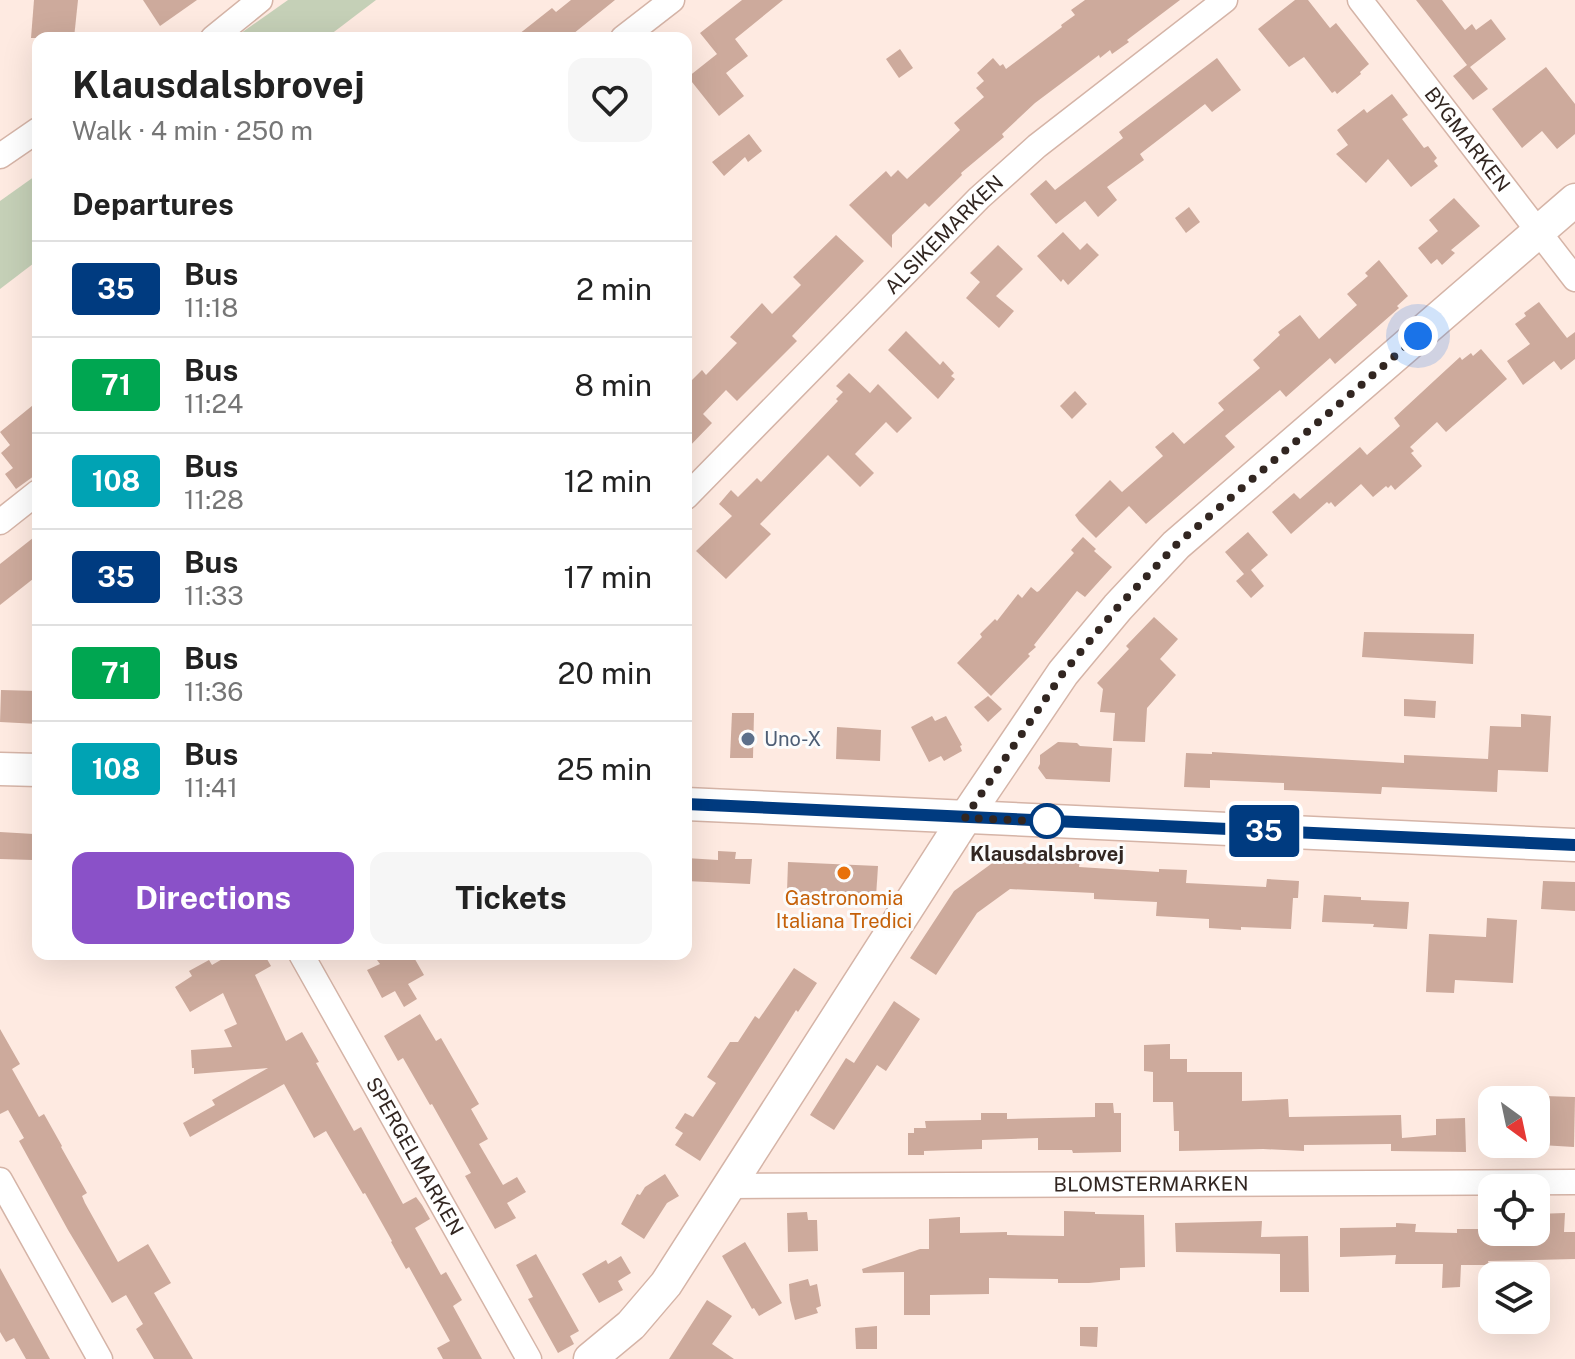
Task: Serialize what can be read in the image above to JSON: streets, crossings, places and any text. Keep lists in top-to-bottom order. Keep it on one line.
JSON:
{"streets":{"street":["BYGMARKEN","ALSIKEMARKEN","SPERGELMARKEN","BLOMSTERMARKEN"]},"places":["Uno-X","Klausdalsbrovej","Gastronomia Italiana Tredici"],"lines":["bus line 35"],"north":"bottom right","page":{"on_map":"35","heading":[["Klausdalsbrovej","Walk · 4 min · 250 m"],"Departures"],"list":[{"mark":"35","name":"Bus","note":"11:18","value":"2 min"},{"mark":"71","name":"Bus","note":"11:24","value":"8 min"},{"mark":"108","name":"Bus","note":"11:28","value":"12 min"},{"mark":"35","name":"Bus","note":"11:33","value":"17 min"},{"mark":"71","name":"Bus","note":"11:36","value":"20 min"},{"mark":"108","name":"Bus","note":"11:41","value":"25 min"}],"buttons":["Directions","Tickets"]}}
